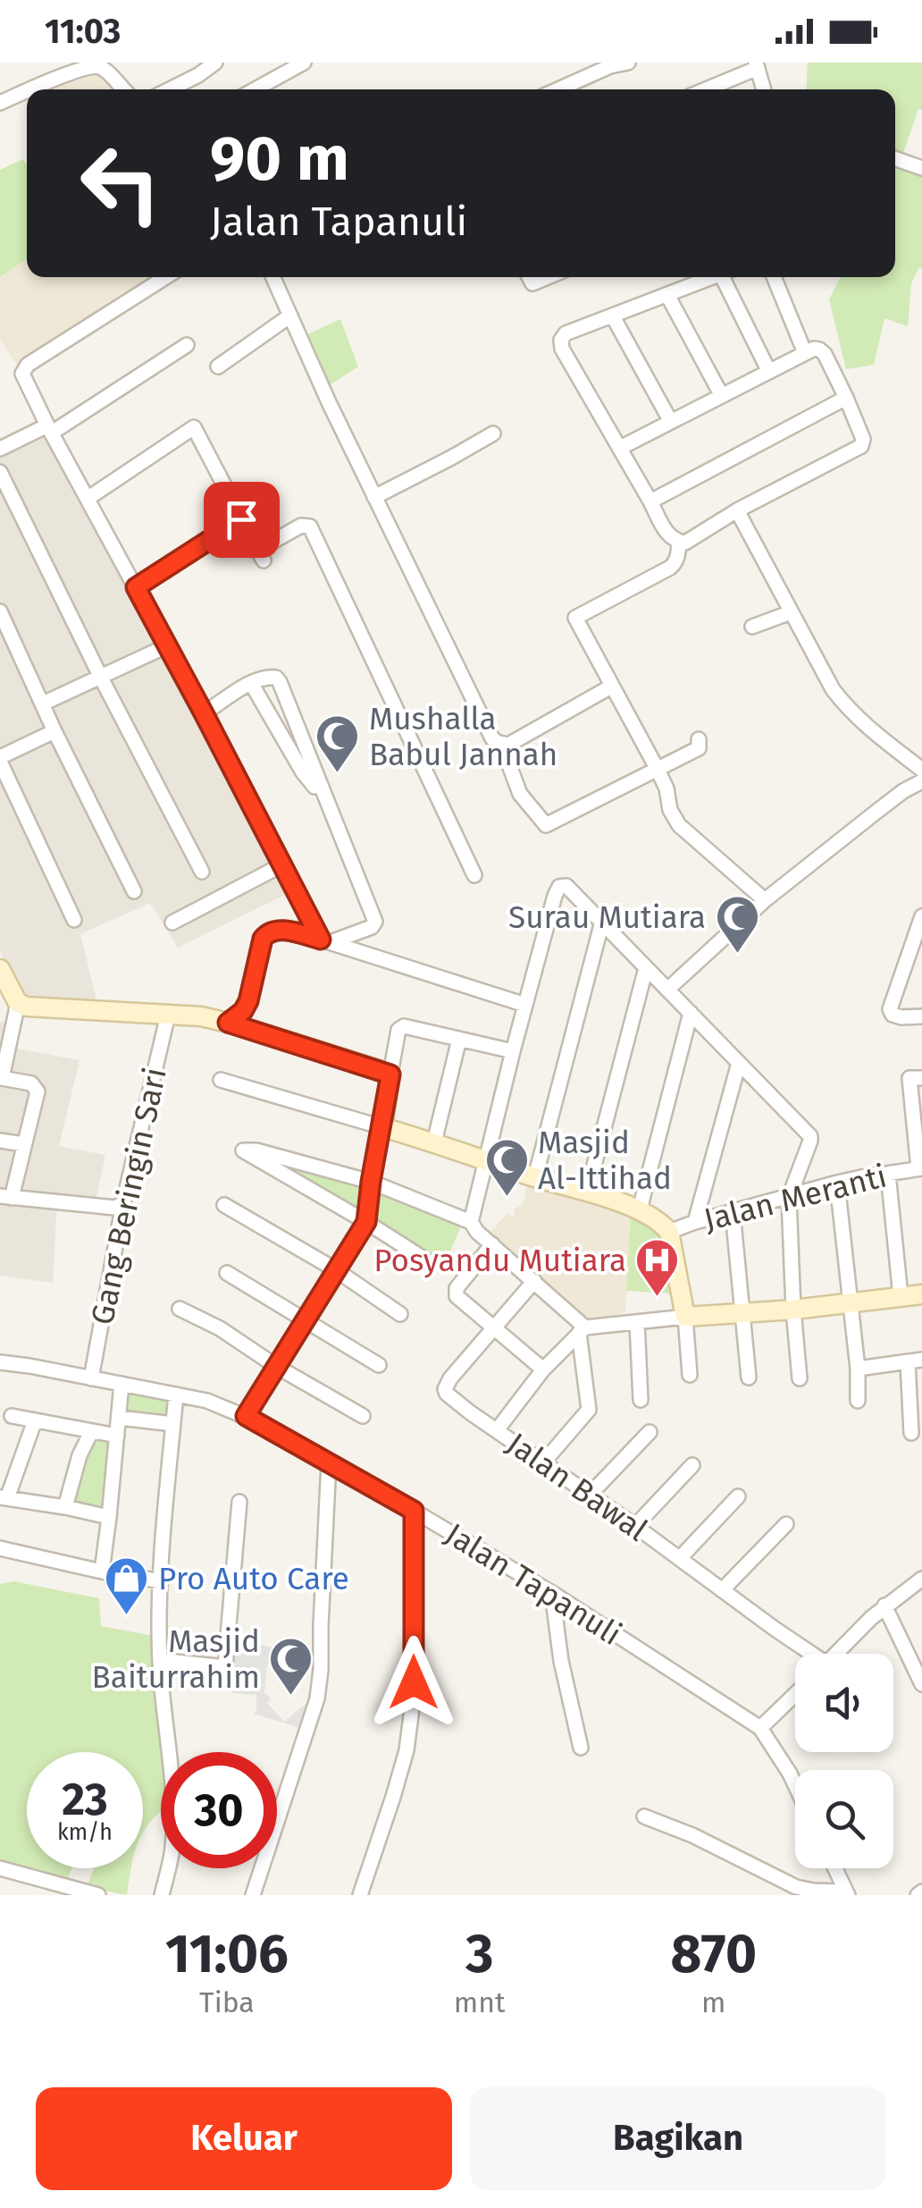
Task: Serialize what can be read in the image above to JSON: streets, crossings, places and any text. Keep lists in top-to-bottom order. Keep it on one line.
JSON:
{"streets":{"street":["Gang Beringin Sari","Jalan Meranti","Jalan Bawal","Jalan Tapanuli"]},"crossings":[["Gang Beringin Sari","Jalan Tapanuli"]],"places":{"mosque":["Mushalla Babul Jannah","Surau Mutiara","Masjid Al-Ittihad","Masjid Baiturrahim"],"hospital":["Posyandu Mutiara"],"shop":["Pro Auto Care"]},"page":{"status":"11:03","turn":["90 m","Jalan Tapanuli"],"speed":"23 km/h","limit":"30","eta":["11:06","Tiba","3","mnt","870","m"],"buttons":["Keluar","Bagikan"]}}
